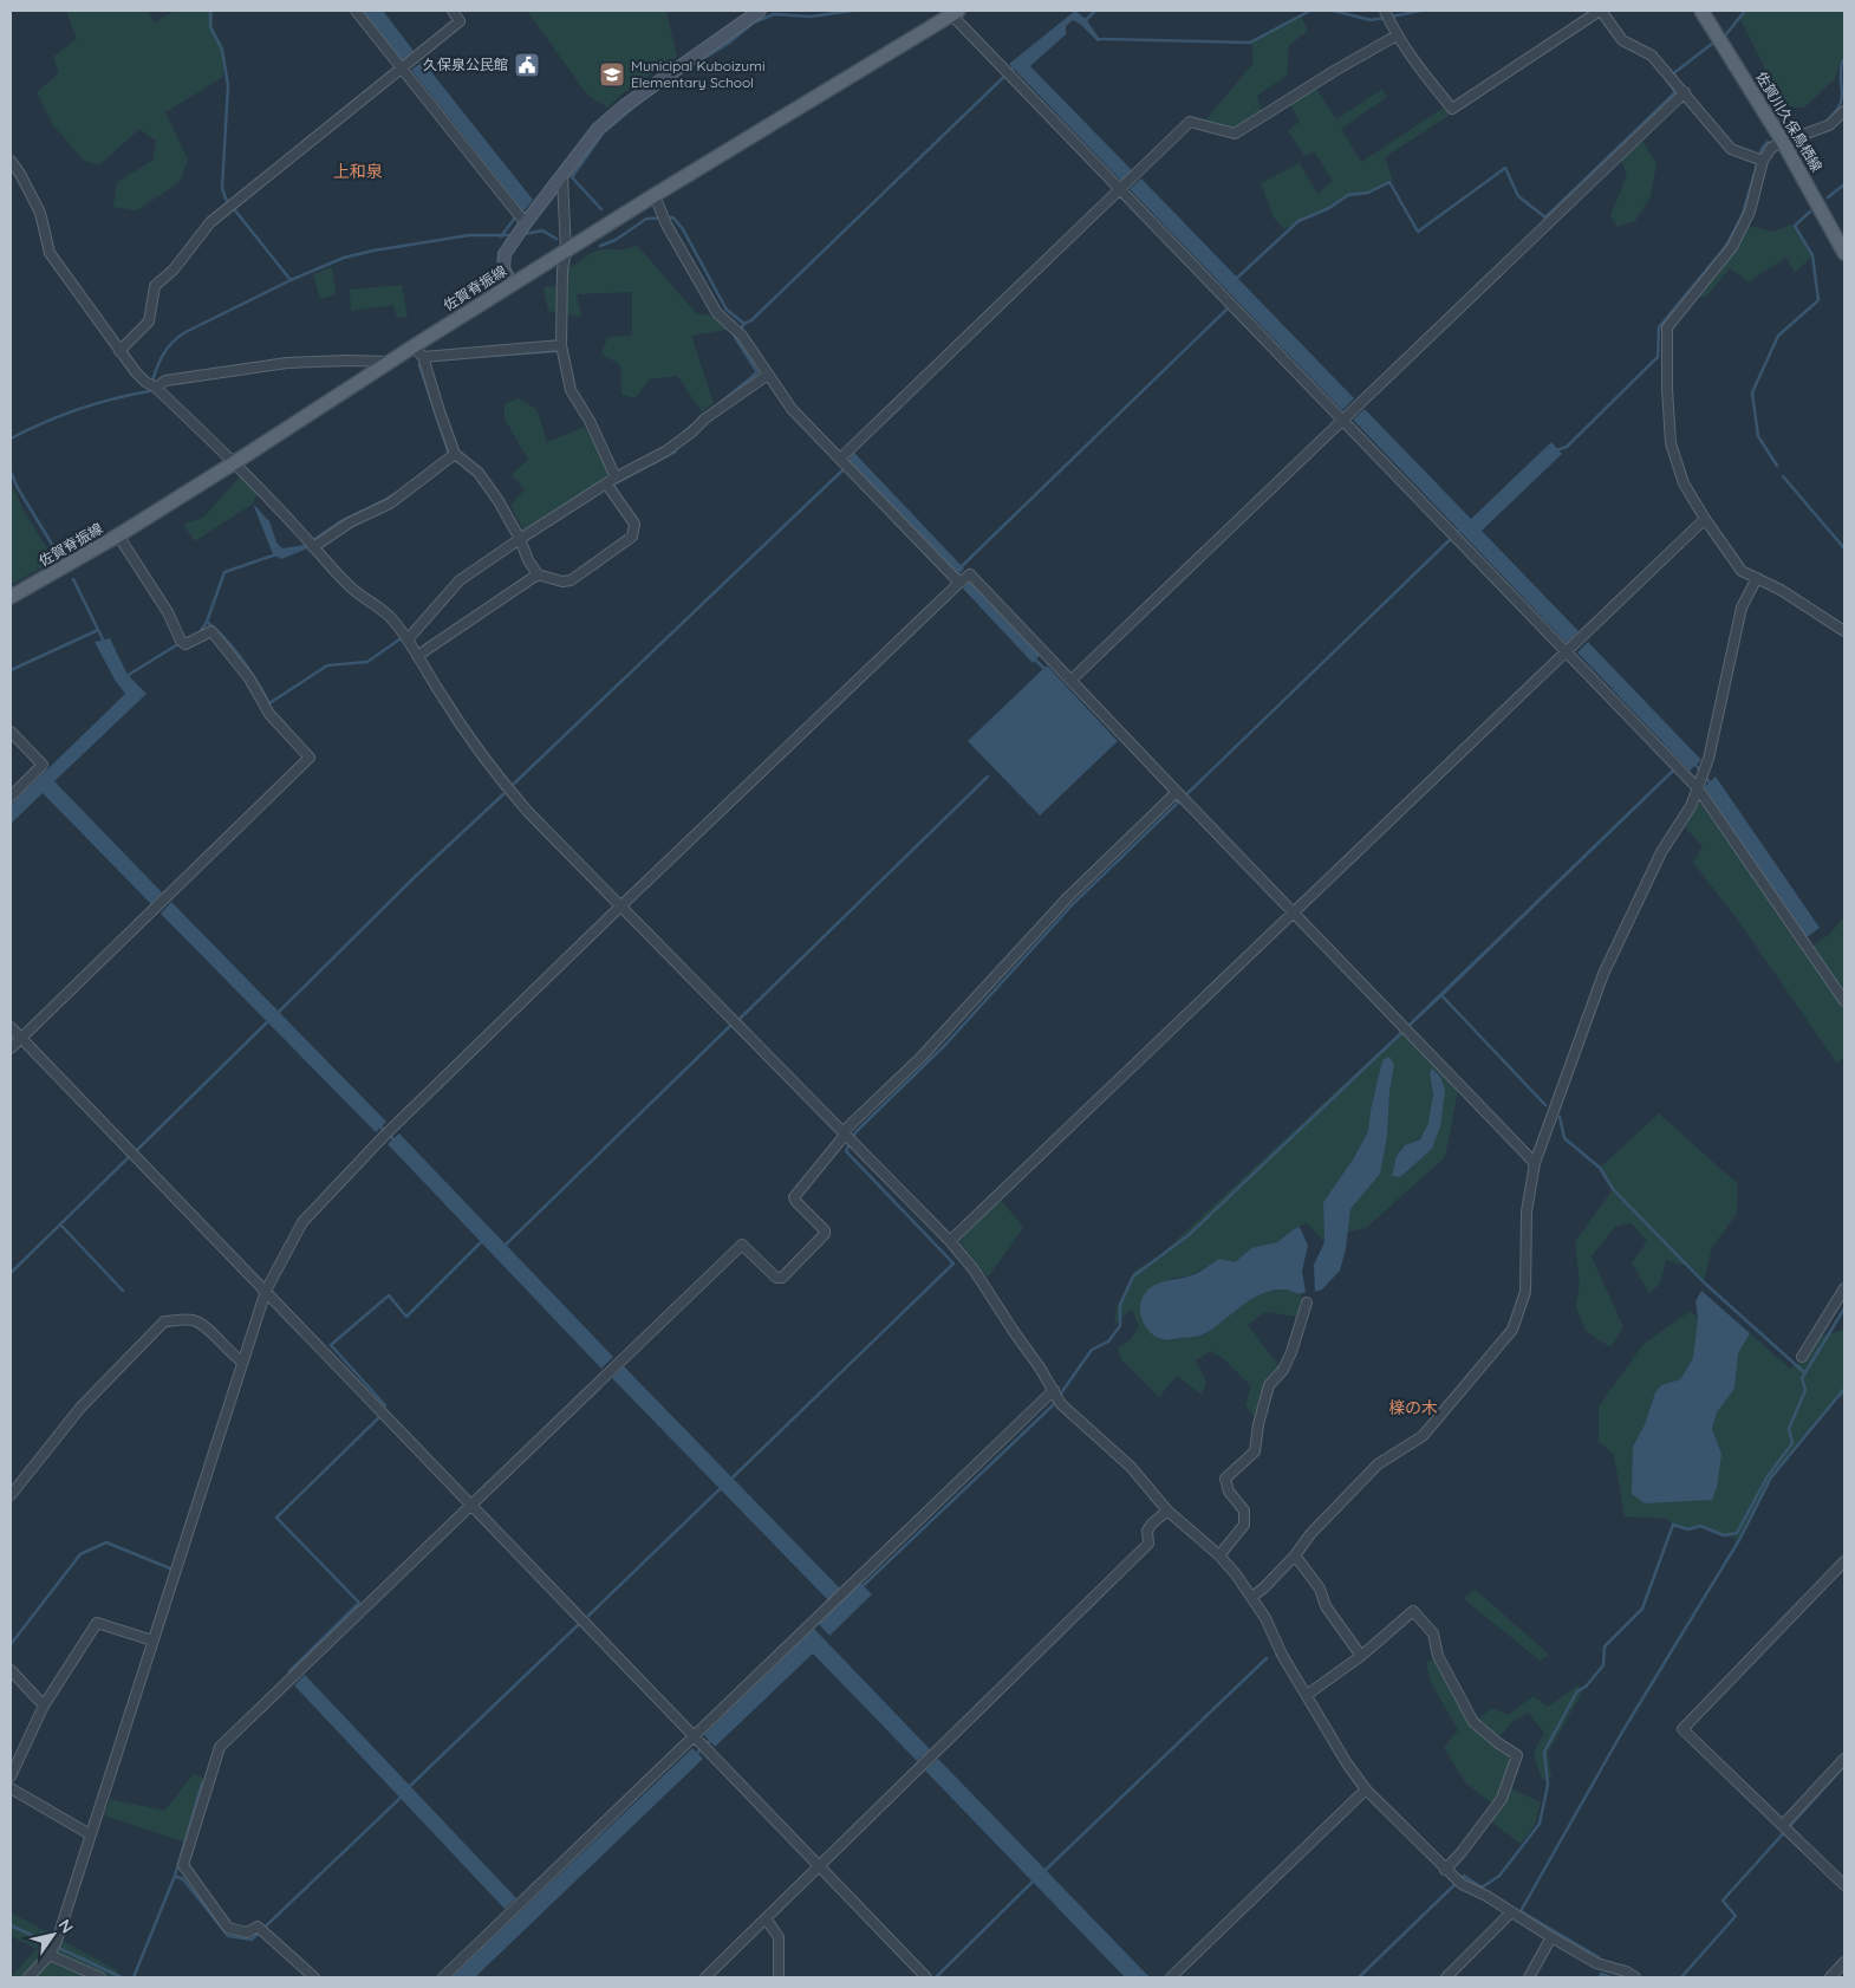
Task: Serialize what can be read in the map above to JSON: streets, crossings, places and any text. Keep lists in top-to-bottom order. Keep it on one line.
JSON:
{"streets":{"main road":["佐賀川久保鳥栖線","佐賀脊振線"]},"districts":["上和泉","檪の木"],"places":{"public building":["久保泉公民館"],"school or university":["Municipal Kuboizumi Elementary School"]},"north":"top right"}
